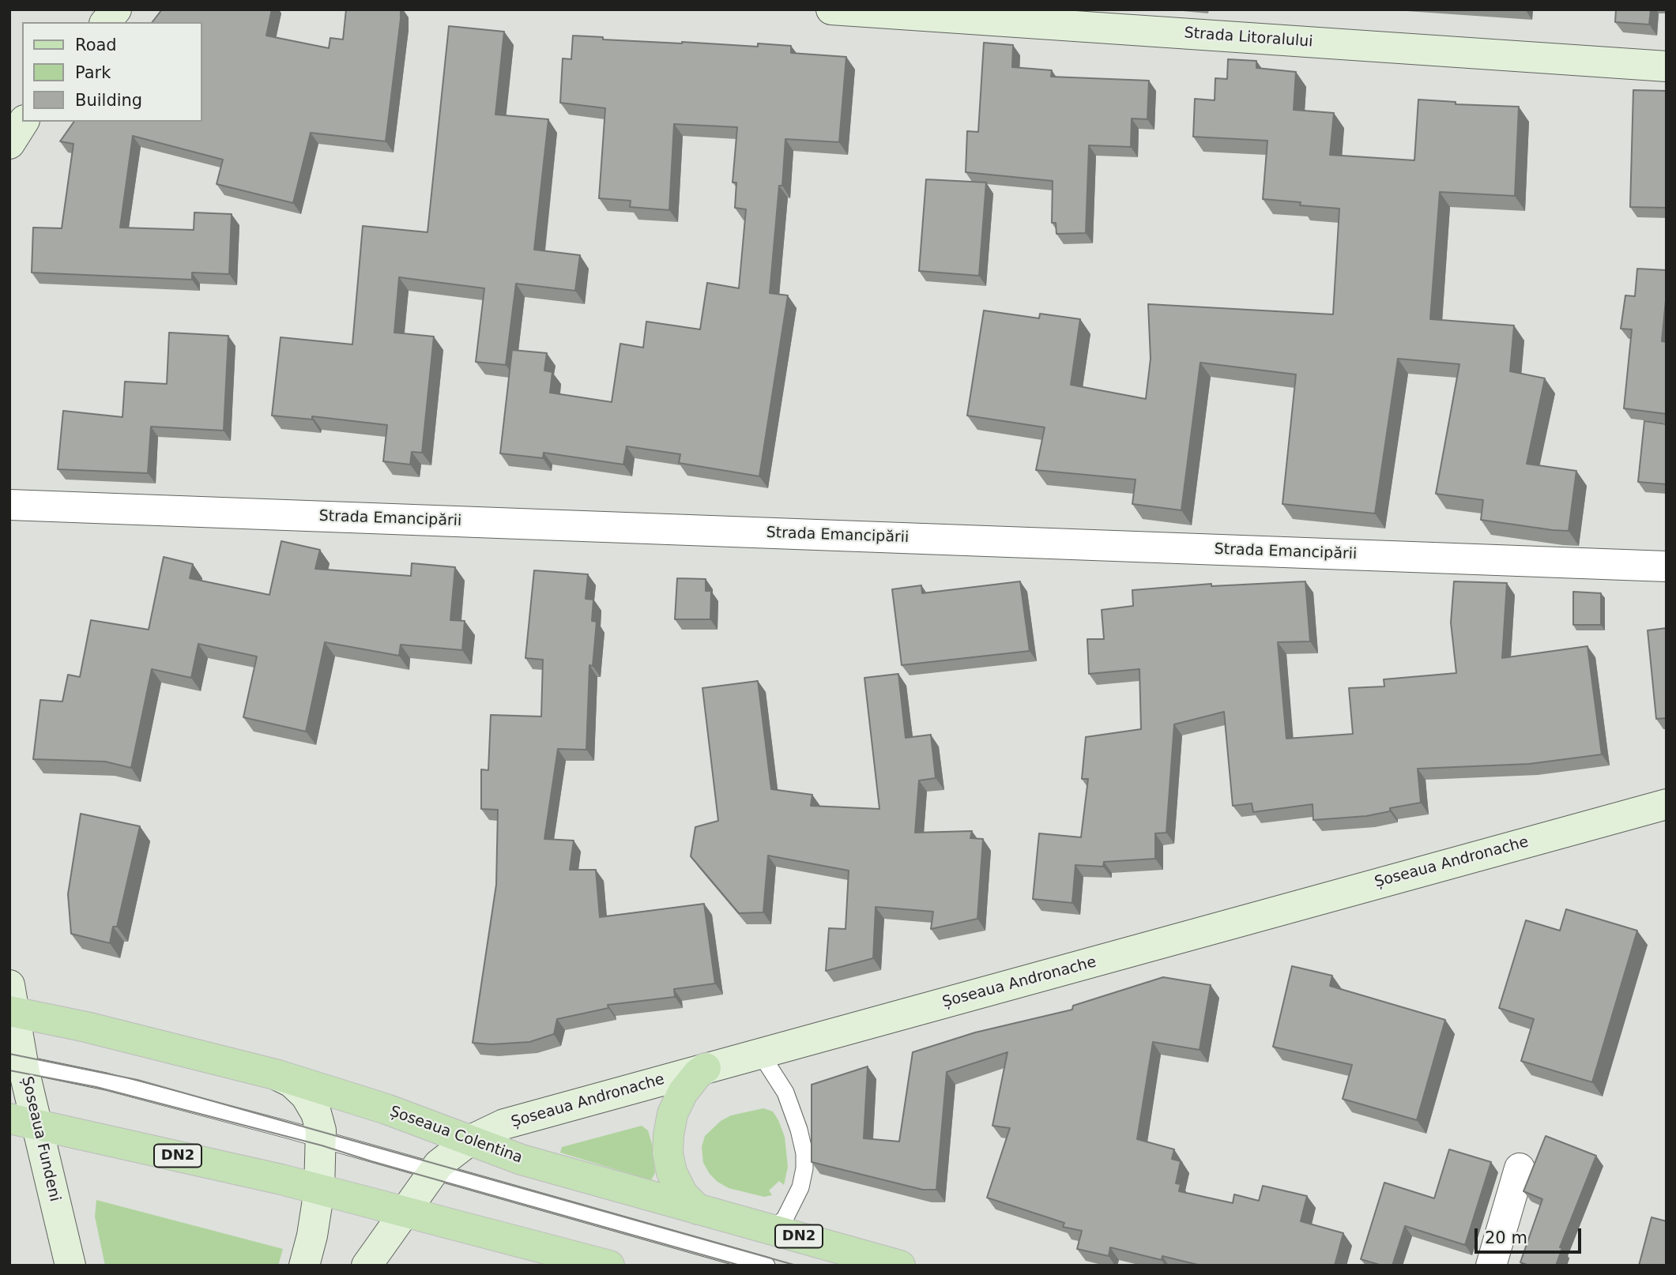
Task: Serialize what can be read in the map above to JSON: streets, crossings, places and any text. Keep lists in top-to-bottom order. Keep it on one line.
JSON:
{"streets":{"main road":["Strada Litoralului","Șoseaua Andronache","Șoseaua Colentina","Șoseaua Fundeni","DN2"],"street":["Strada Emancipării"]},"crossings":[["Șoseaua Andronache","Șoseaua Colentina"],["Șoseaua Andronache","DN2"],["Șoseaua Colentina","Șoseaua Fundeni"],["Șoseaua Fundeni","DN2"]],"legend":["Road","Park","Building"],"scale_bar":"20 m"}
